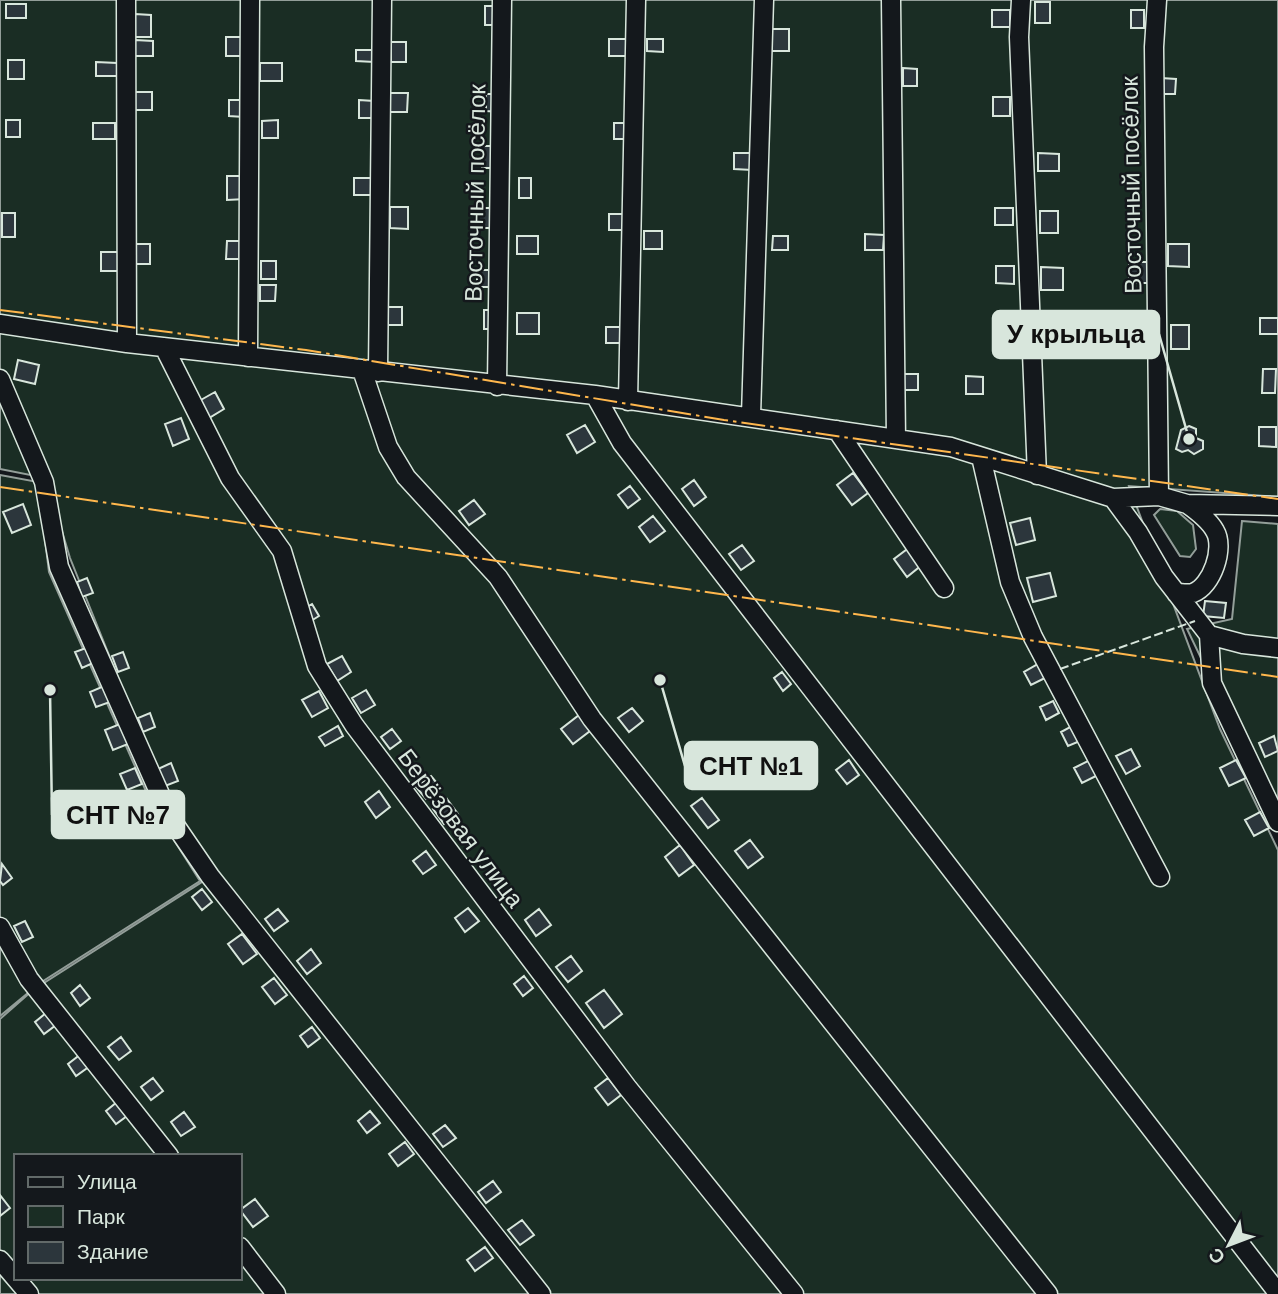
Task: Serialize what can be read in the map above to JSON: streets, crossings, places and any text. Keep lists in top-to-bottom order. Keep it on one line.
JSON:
{"streets":{"street":["Восточный посёлок","Берёзовая улица"]},"places":["У крыльца","СНТ №1","СНТ №7"],"legend":["Улица","Парк","Здание"],"north":"bottom left"}
